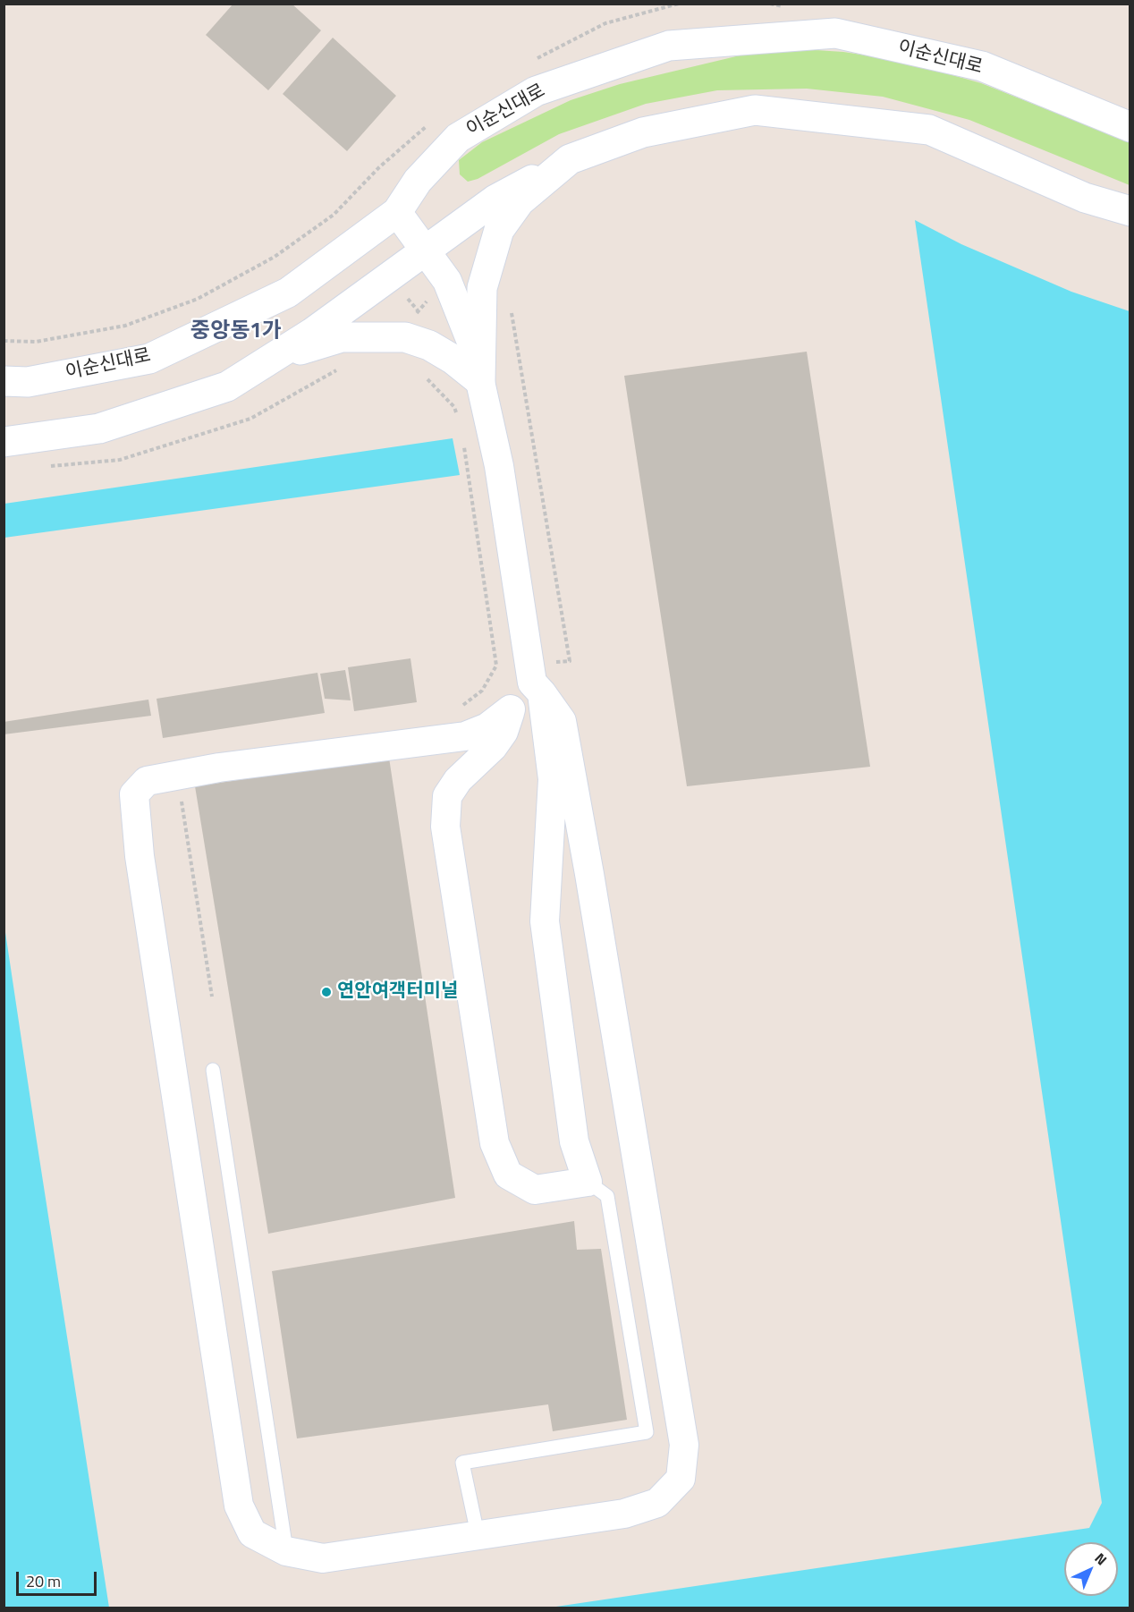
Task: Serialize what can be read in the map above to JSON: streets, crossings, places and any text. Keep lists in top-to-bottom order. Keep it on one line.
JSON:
{"streets":{"street":["이순신대로"]},"districts":["중앙동1가"],"places":["연안여객터미널"],"scale_bar":"20 m","north":"top right"}
